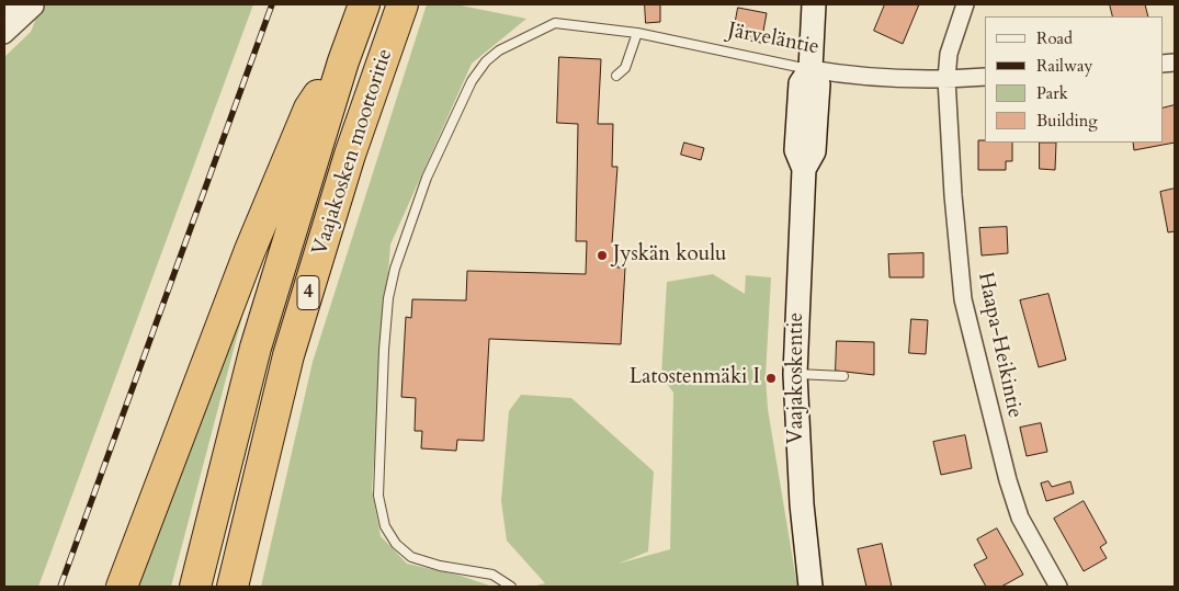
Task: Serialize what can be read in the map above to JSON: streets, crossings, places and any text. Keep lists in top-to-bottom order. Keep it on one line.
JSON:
{"streets":{"highway":["Vaajakosken moottoritie","4"],"main road":["Vaajakoskentie"],"street":["Järveläntie","Haapa-Heikintie"]},"crossings":[["Järveläntie","Haapa-Heikintie"],["Järveläntie","Vaajakoskentie"]],"places":["Jyskän koulu","Latostenmäki I"],"legend":["Road","Railway","Park","Building"]}
